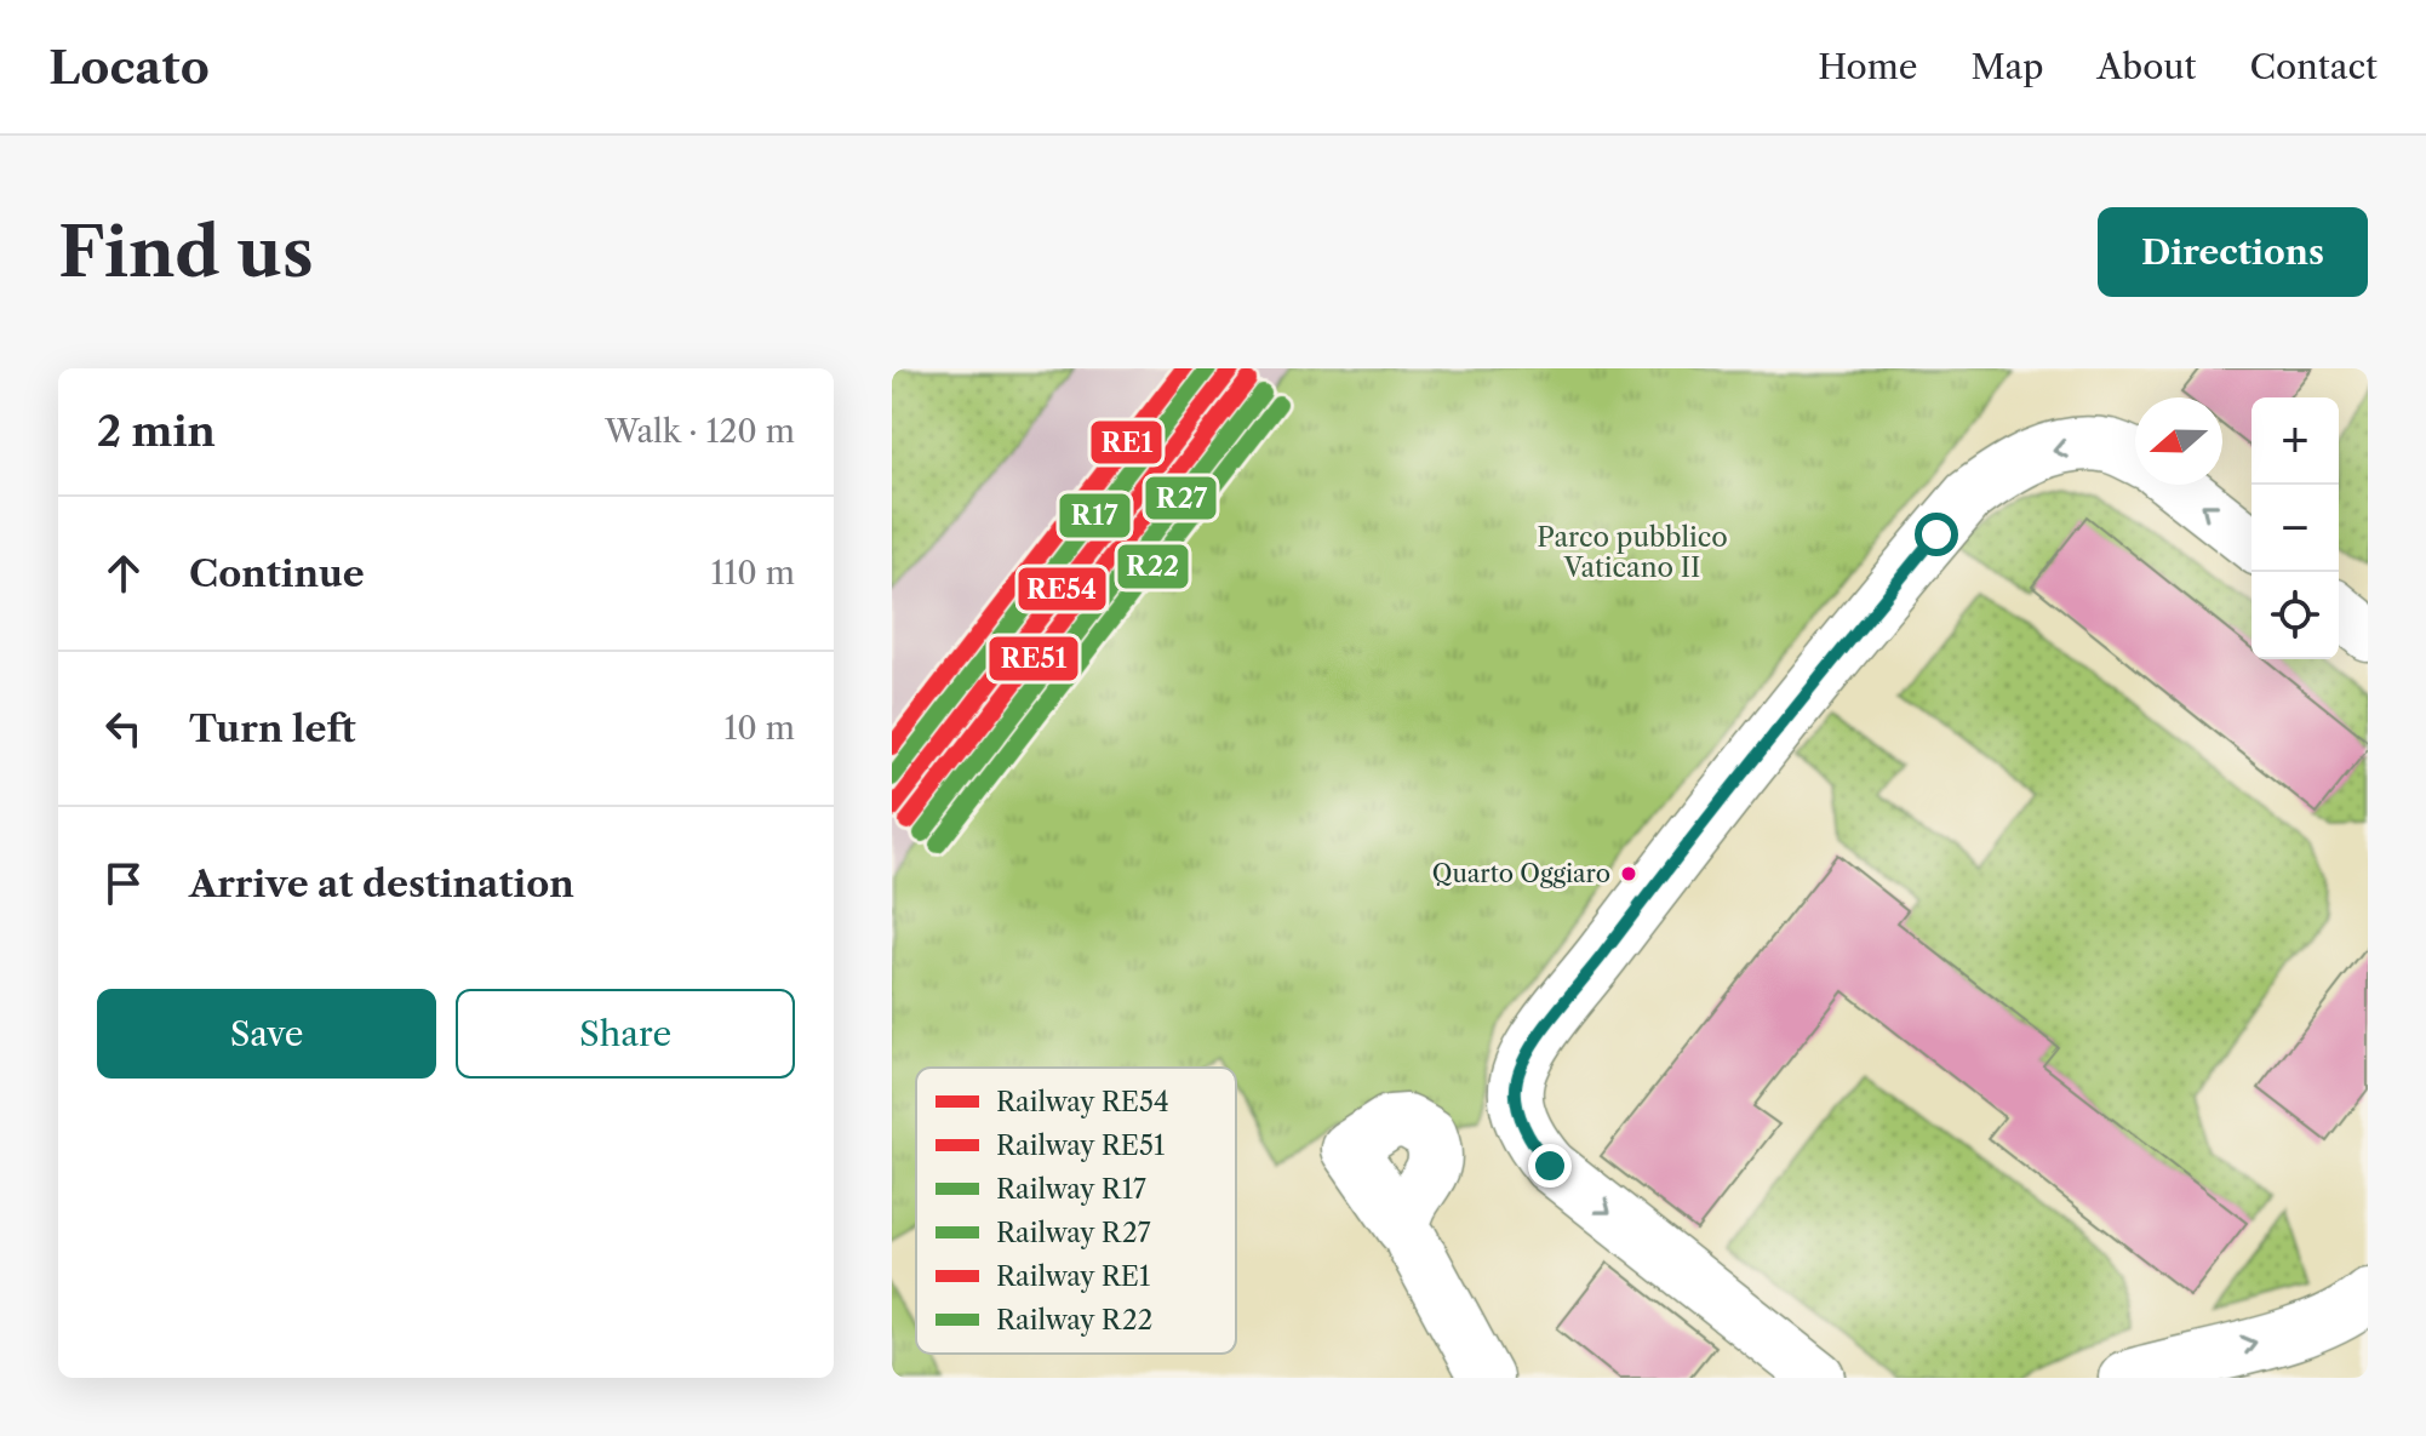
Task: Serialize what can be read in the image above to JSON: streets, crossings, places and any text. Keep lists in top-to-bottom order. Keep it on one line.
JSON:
{"parks":["Parco pubblico Vaticano II"],"places":["Quarto Oggiaro"],"lines":["rail line RE54","rail line R17","rail line RE1","rail line RE51","rail line R27","rail line R22"],"legend":["Railway RE54","Railway RE51","Railway R17","Railway R27","Railway RE1","Railway R22"],"north":"left","page":{"header":"Locato","nav":["Home","Map","About","Contact"],"buttons":["Directions",["Save","Share"]],"title":"Find us","heading":["2 min","Walk · 120 m"],"map_buttons":["+","−"],"list":[["Continue","110 m"],["Turn left","10 m"],"Arrive at destination"]}}
